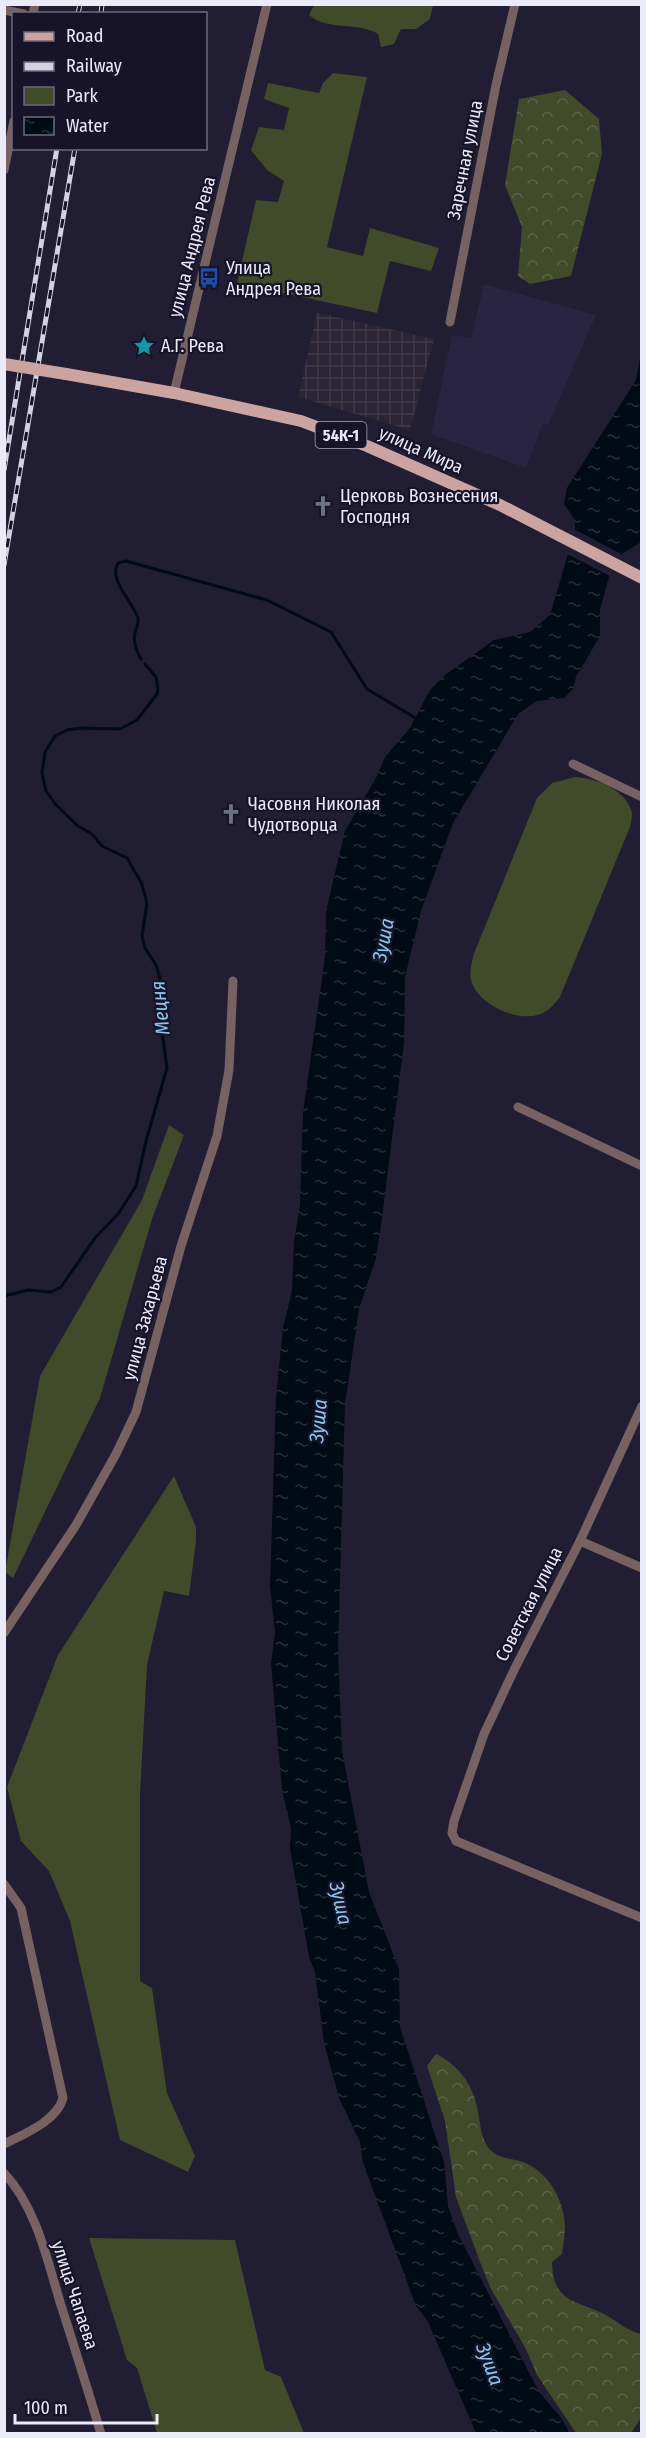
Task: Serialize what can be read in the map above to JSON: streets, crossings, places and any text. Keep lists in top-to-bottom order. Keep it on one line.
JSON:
{"streets":{"main road":["54К-1","улица Мира"],"street":["Заречная улица","улица Андрея Рева","улица Захарьева","Советская улица","улица Чапаева"]},"crossings":[["улица Андрея Рева","улица Мира"]],"water":["Зуша","Мецня"],"places":{"bus stop":["Улица Андрея Рева"],"place":["А.Г. Рева"],"church":["Церковь Вознесения Господня","Часовня Николая Чудотворца"]},"legend":["Road","Railway","Park","Water"],"scale_bar":"100 m"}
